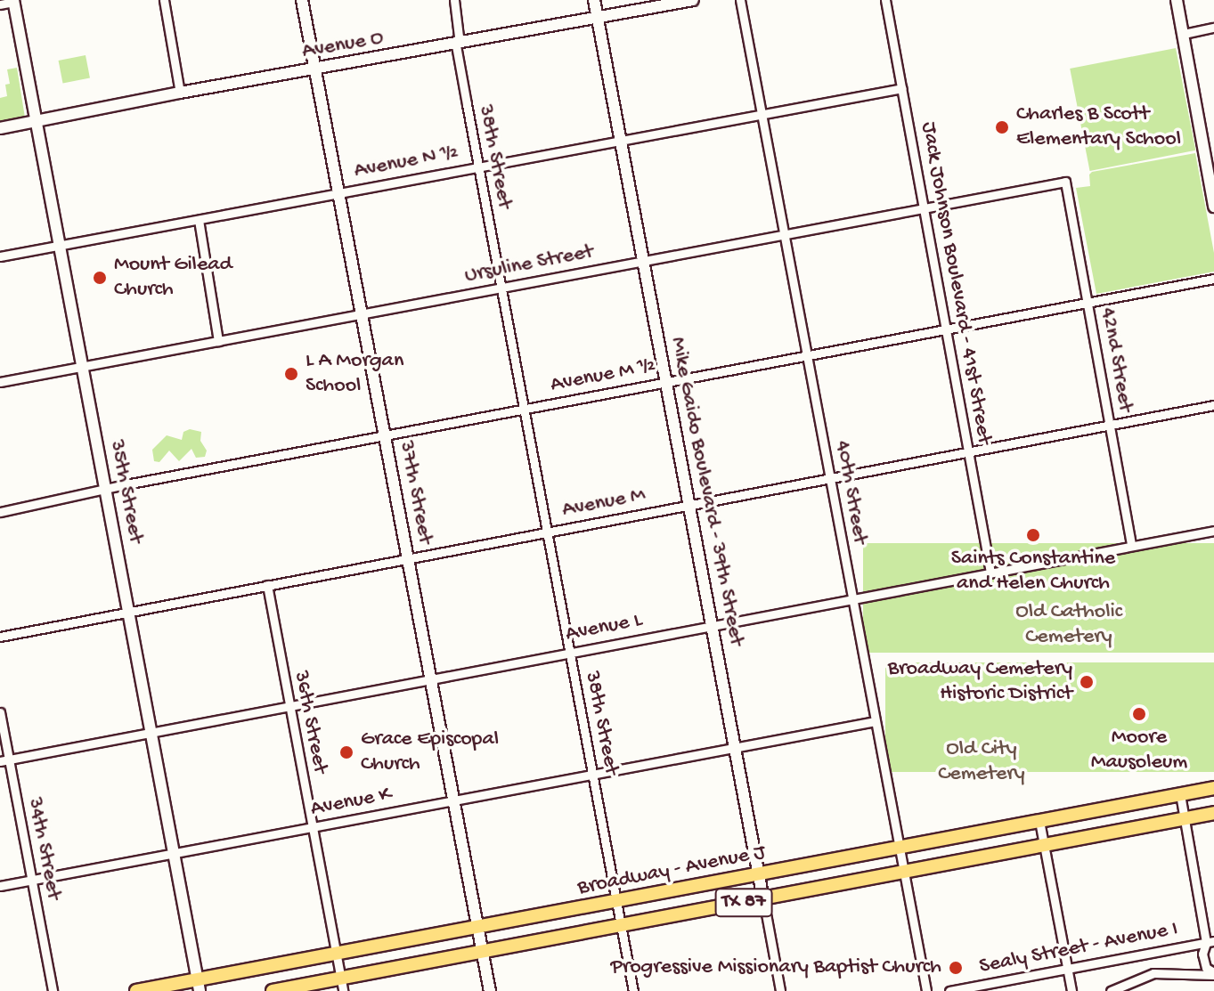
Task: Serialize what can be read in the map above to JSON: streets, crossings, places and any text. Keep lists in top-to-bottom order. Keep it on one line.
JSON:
{"streets":{"main road":["Avenue O","35th Street","Mike Gaido Boulevard - 39th Street","37th Street","Broadway - Avenue J","TX 87"],"street":["38th Street","Avenue N ½","Ursuline Street","Jack Johnson Boulevard - 41st Street","42nd Street","Avenue M ½","40th Street","Avenue M","Avenue L","36th Street","Avenue K","34th Street","Sealy Street - Avenue I"]},"crossings":[["Avenue O","38th Street"],["Avenue O","35th Street"],["Avenue O","Mike Gaido Boulevard - 39th Street"],["Avenue O","37th Street"],["38th Street","Avenue N ½"],["38th Street","Ursuline Street"],["38th Street","Avenue M ½"],["38th Street","Avenue M"],["38th Street","Avenue L"],["38th Street","Avenue K"],["38th Street","Broadway - Avenue J"],["Avenue N ½","Jack Johnson Boulevard - 41st Street"],["Avenue N ½","35th Street"],["Avenue N ½","Mike Gaido Boulevard - 39th Street"],["Avenue N ½","37th Street"],["Avenue N ½","40th Street"],["Ursuline Street","Jack Johnson Boulevard - 41st Street"],["Ursuline Street","42nd Street"],["Ursuline Street","35th Street"],["Ursuline Street","Mike Gaido Boulevard - 39th Street"],["Ursuline Street","37th Street"],["Ursuline Street","40th Street"],["Jack Johnson Boulevard - 41st Street","Avenue M ½"],["Jack Johnson Boulevard - 41st Street","Avenue M"],["Jack Johnson Boulevard - 41st Street","Avenue L"],["42nd Street","Avenue M ½"],["42nd Street","Avenue M"],["42nd Street","Avenue L"],["Avenue M ½","35th Street"],["Avenue M ½","Mike Gaido Boulevard - 39th Street"],["Avenue M ½","37th Street"],["Avenue M ½","40th Street"],["35th Street","Avenue M"],["35th Street","Avenue L"],["35th Street","Avenue K"],["35th Street","Broadway - Avenue J"],["Mike Gaido Boulevard - 39th Street","Avenue M"],["Mike Gaido Boulevard - 39th Street","Avenue L"],["Mike Gaido Boulevard - 39th Street","Avenue K"],["Mike Gaido Boulevard - 39th Street","Broadway - Avenue J"],["37th Street","Avenue M"],["37th Street","Avenue L"],["37th Street","Avenue K"],["37th Street","Broadway - Avenue J"],["40th Street","Avenue M"],["40th Street","Avenue L"],["40th Street","Avenue K"],["40th Street","Broadway - Avenue J"],["Avenue M","36th Street"],["Avenue L","36th Street"],["Avenue L","34th Street"],["36th Street","Avenue K"],["36th Street","Broadway - Avenue J"],["Avenue K","34th Street"]],"parks":["Old Catholic Cemetery","Old City Cemetery"],"places":["Charles B Scott Elementary School","Mount Gilead Church","L A Morgan School","Saints Constantine and Helen Church","Broadway Cemetery Historic District","Moore Mausoleum","Grace Episcopal Church","Progressive Missionary Baptist Church"]}
